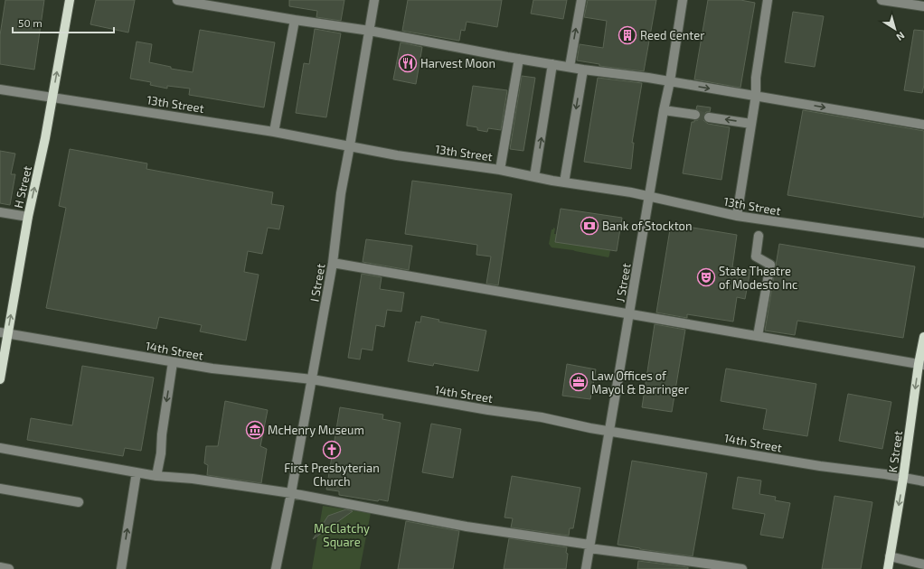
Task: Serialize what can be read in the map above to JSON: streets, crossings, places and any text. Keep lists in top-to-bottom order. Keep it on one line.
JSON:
{"streets":{"main road":["H Street","K Street"],"street":["13th Street","I Street","J Street","14th Street"]},"crossings":[["13th Street","H Street"],["13th Street","I Street"],["13th Street","J Street"],["H Street","14th Street"],["I Street","14th Street"],["J Street","14th Street"],["14th Street","K Street"]],"one_way":["H Street","K Street"],"parks":["McClatchy Square"],"places":{"building":["Reed Center"],"restaurant":["Harvest Moon"],"bank":["Bank of Stockton"],"theatre":["State Theatre of Modesto Inc"],"office":["Law Offices of Mayol & Barringer"],"museum":["McHenry Museum"],"church":["First Presbyterian Church"]},"scale_bar":"50 m","north":"bottom right"}
